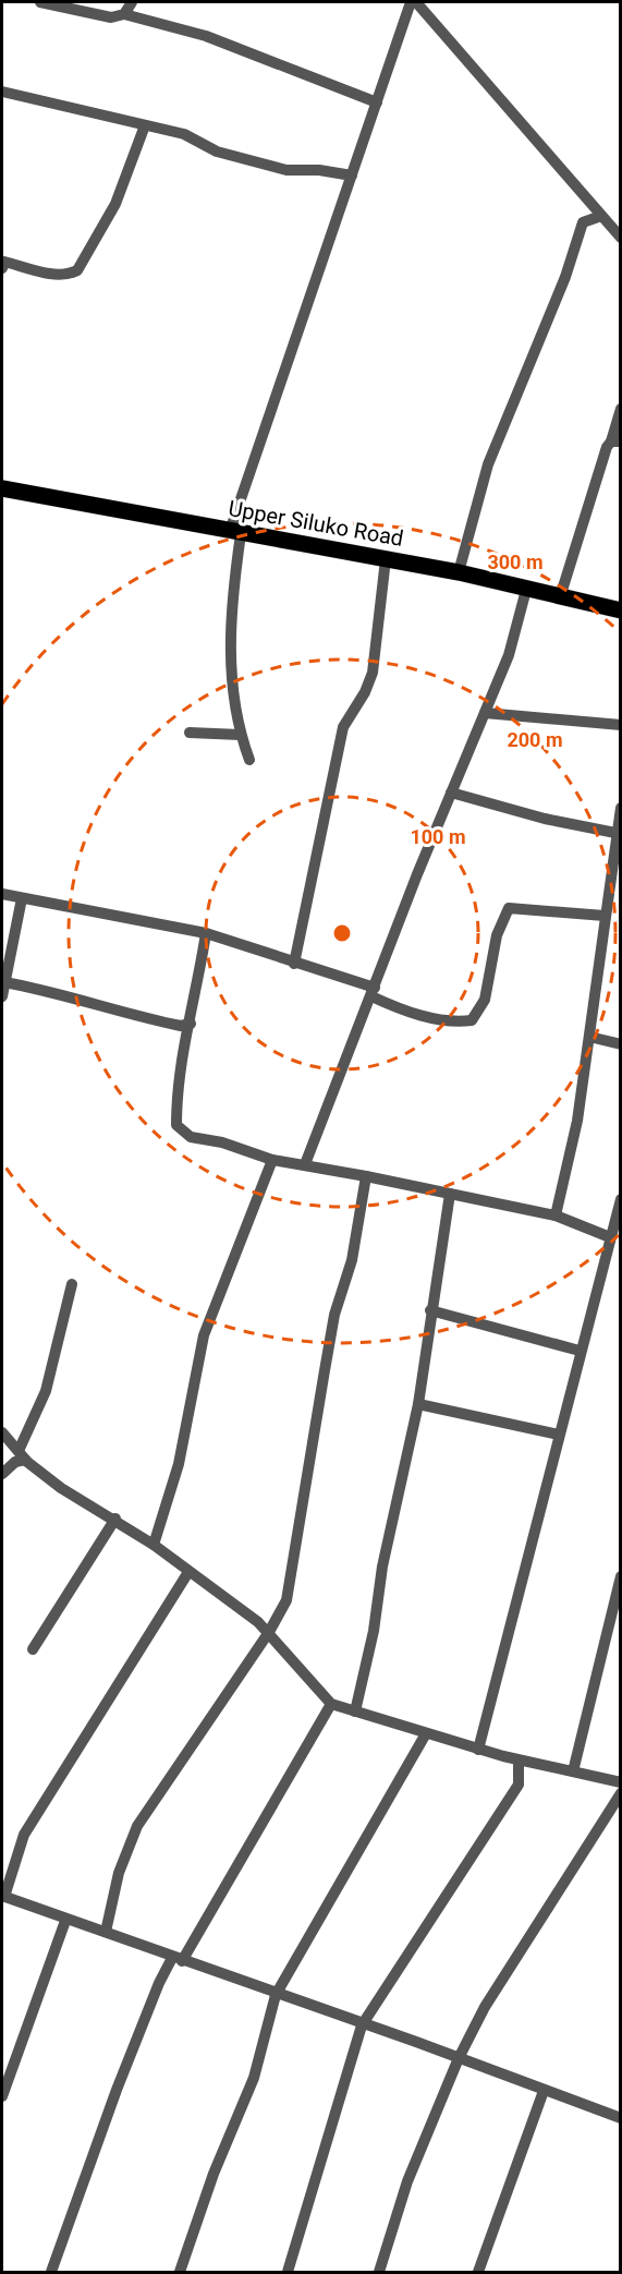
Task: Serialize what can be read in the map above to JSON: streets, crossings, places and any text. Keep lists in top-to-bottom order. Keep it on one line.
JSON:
{"streets":{"main road":["Upper Siluko Road"]},"rings":["300 m","200 m","100 m"]}
